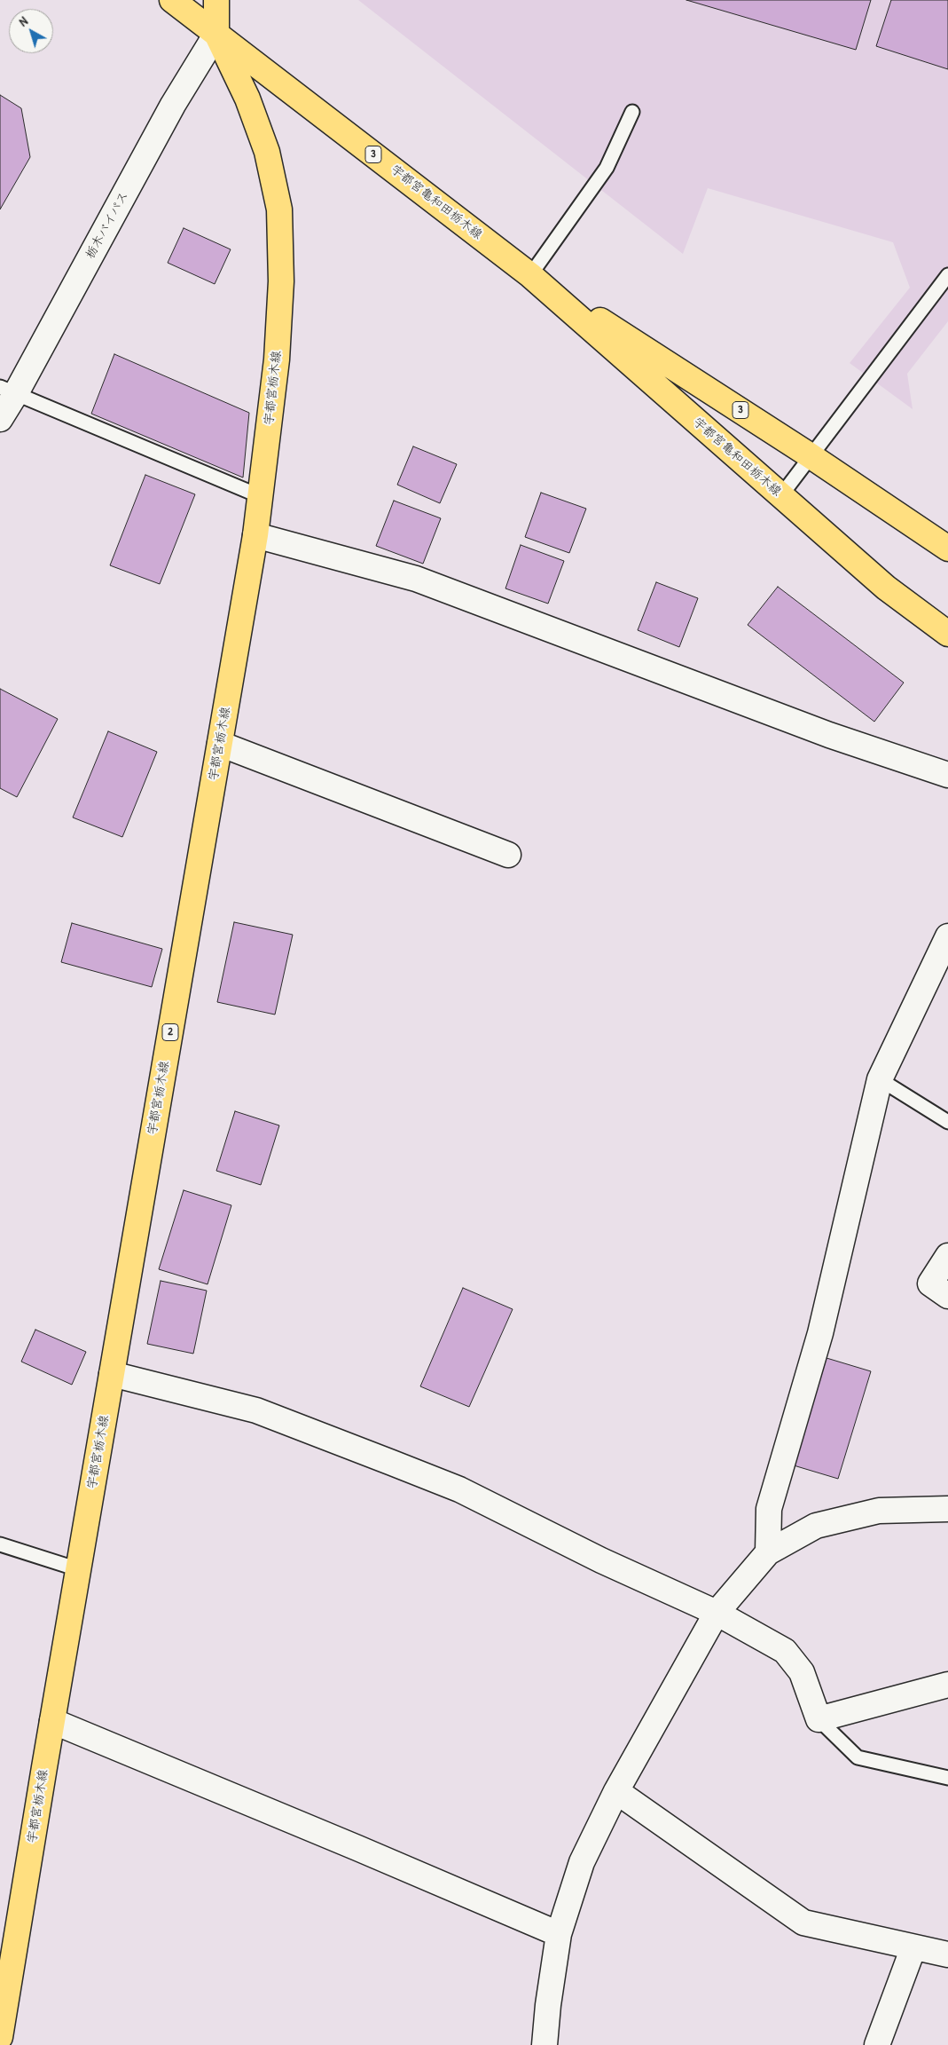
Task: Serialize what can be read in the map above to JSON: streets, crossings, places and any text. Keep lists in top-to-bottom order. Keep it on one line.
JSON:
{"streets":{"main road":["3","宇都宮亀和田栃木線","宇都宮栃木線","2"],"street":["栃木バイパス"]},"crossings":[["3","宇都宮亀和田栃木線"],["3","栃木バイパス"],["3","宇都宮栃木線"],["宇都宮亀和田栃木線","栃木バイパス"],["宇都宮亀和田栃木線","宇都宮栃木線"],["栃木バイパス","宇都宮栃木線"]],"north":"top left"}
